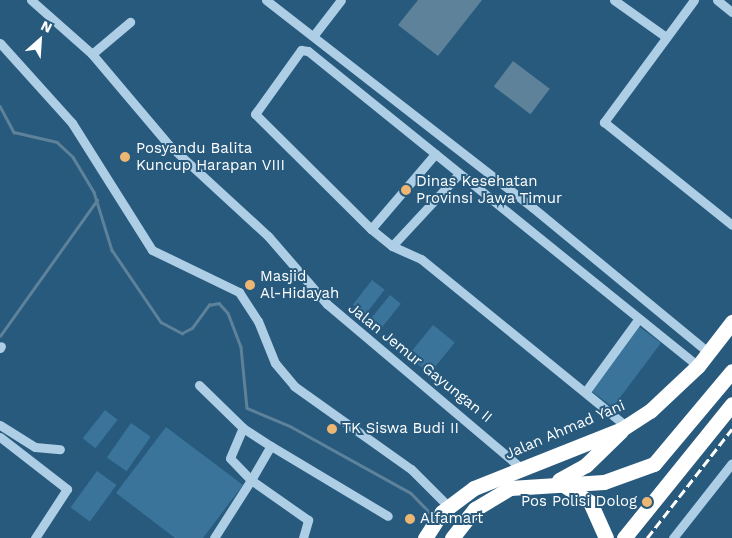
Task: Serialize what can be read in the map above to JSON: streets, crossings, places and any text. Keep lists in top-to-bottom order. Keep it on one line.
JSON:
{"streets":{"highway":["Jalan Ahmad Yani"],"street":["Jalan Jemur Gayungan II"]},"crossings":[["Jalan Jemur Gayungan II","Jalan Ahmad Yani"]],"places":["Posyandu Balita Kuncup Harapan VIII","Dinas Kesehatan Provinsi Jawa Timur","Masjid Al-Hidayah","TK Siswa Budi II","Pos Polisi Dolog","Alfamart"],"north":"top right"}
